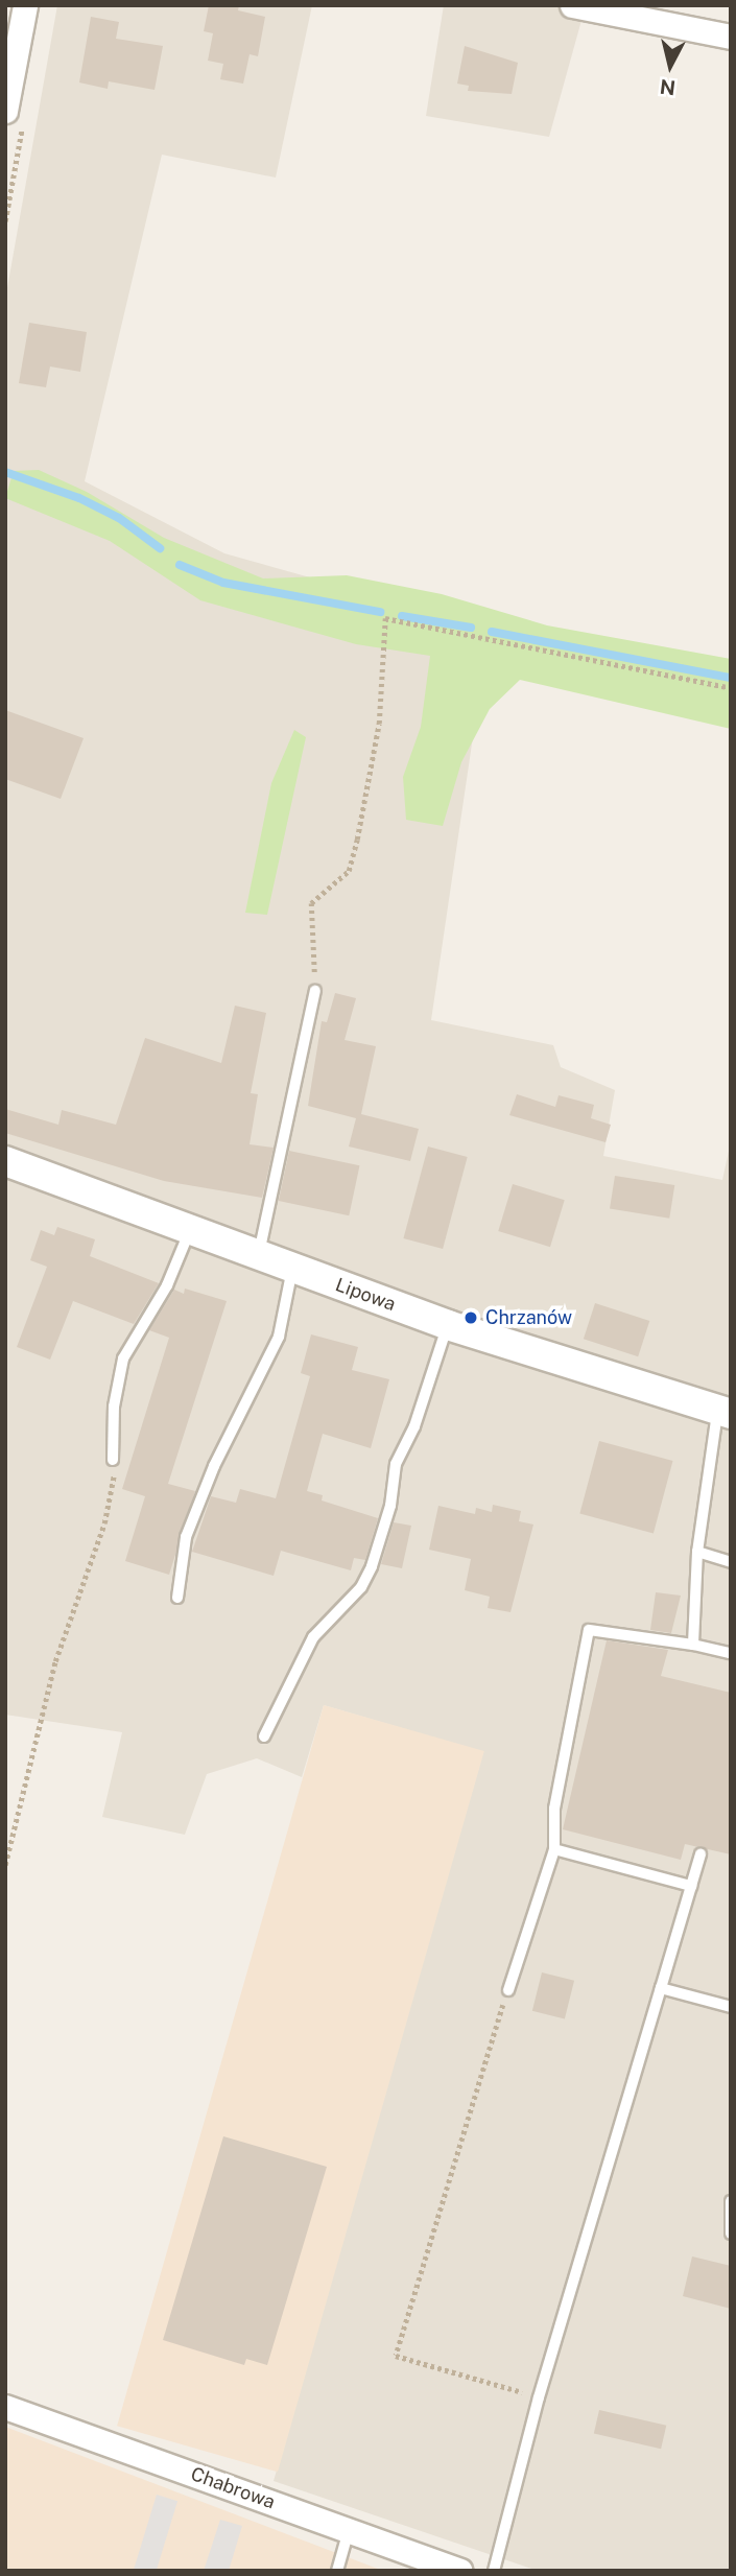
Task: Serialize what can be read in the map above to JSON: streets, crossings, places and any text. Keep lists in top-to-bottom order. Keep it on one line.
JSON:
{"streets":{"street":["Lipowa","Chabrowa"]},"places":["Chrzanów"],"north":"bottom"}
